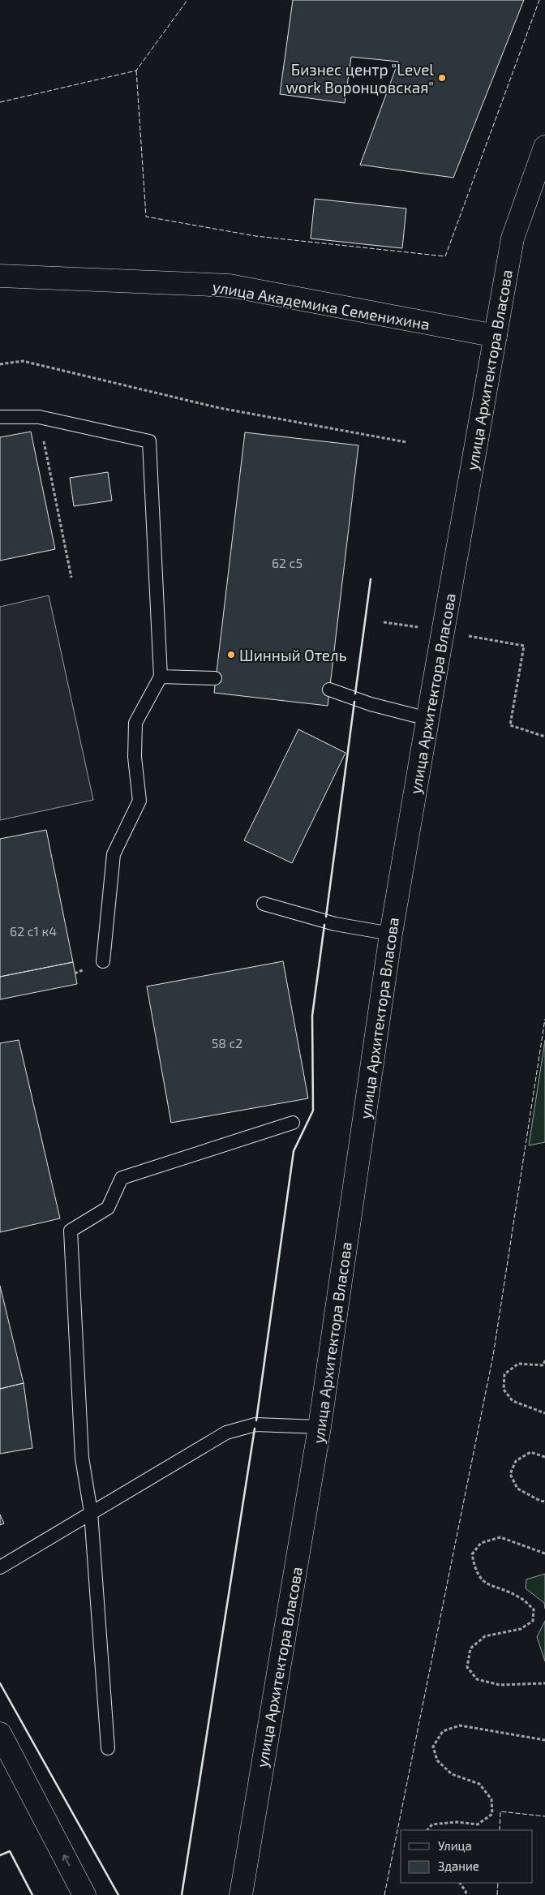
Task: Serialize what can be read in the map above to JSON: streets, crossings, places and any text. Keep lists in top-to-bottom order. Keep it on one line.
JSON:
{"streets":{"street":["улица Академика Семенихина","улица Архитектора Власова"]},"crossings":[["улица Академика Семенихина","улица Архитектора Власова"]],"places":["Бизнес центр \"Level work Воронцовская\"","Шинный Отель"],"house_numbers":["62 с5","62 с1 к4","58 с2"],"legend":["Улица","Здание"]}
